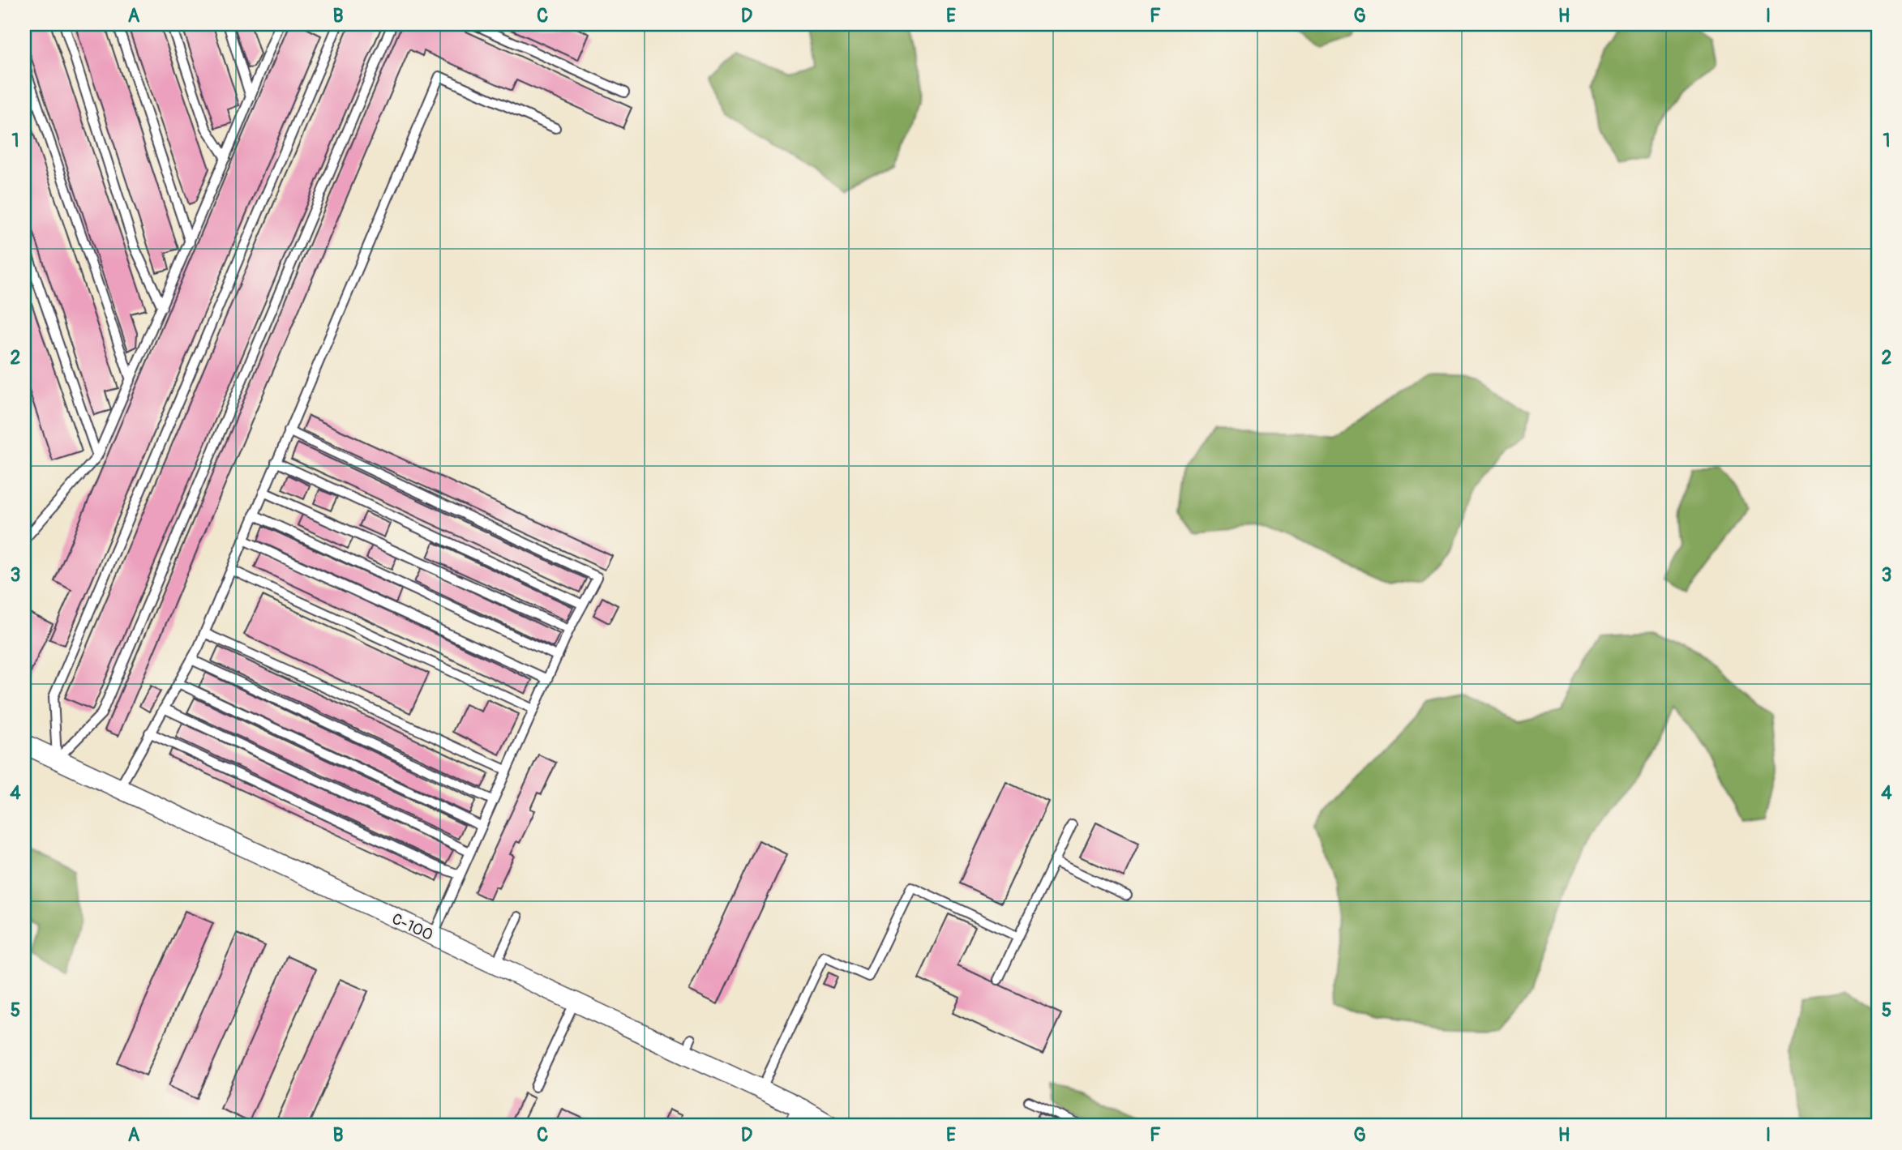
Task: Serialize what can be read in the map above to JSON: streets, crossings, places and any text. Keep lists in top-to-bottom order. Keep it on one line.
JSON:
{"streets":{"street":["С-100"]},"grid":{"columns":["A","B","C","D","E","F","G","H","I"],"rows":["1","2","3","4","5"]}}
